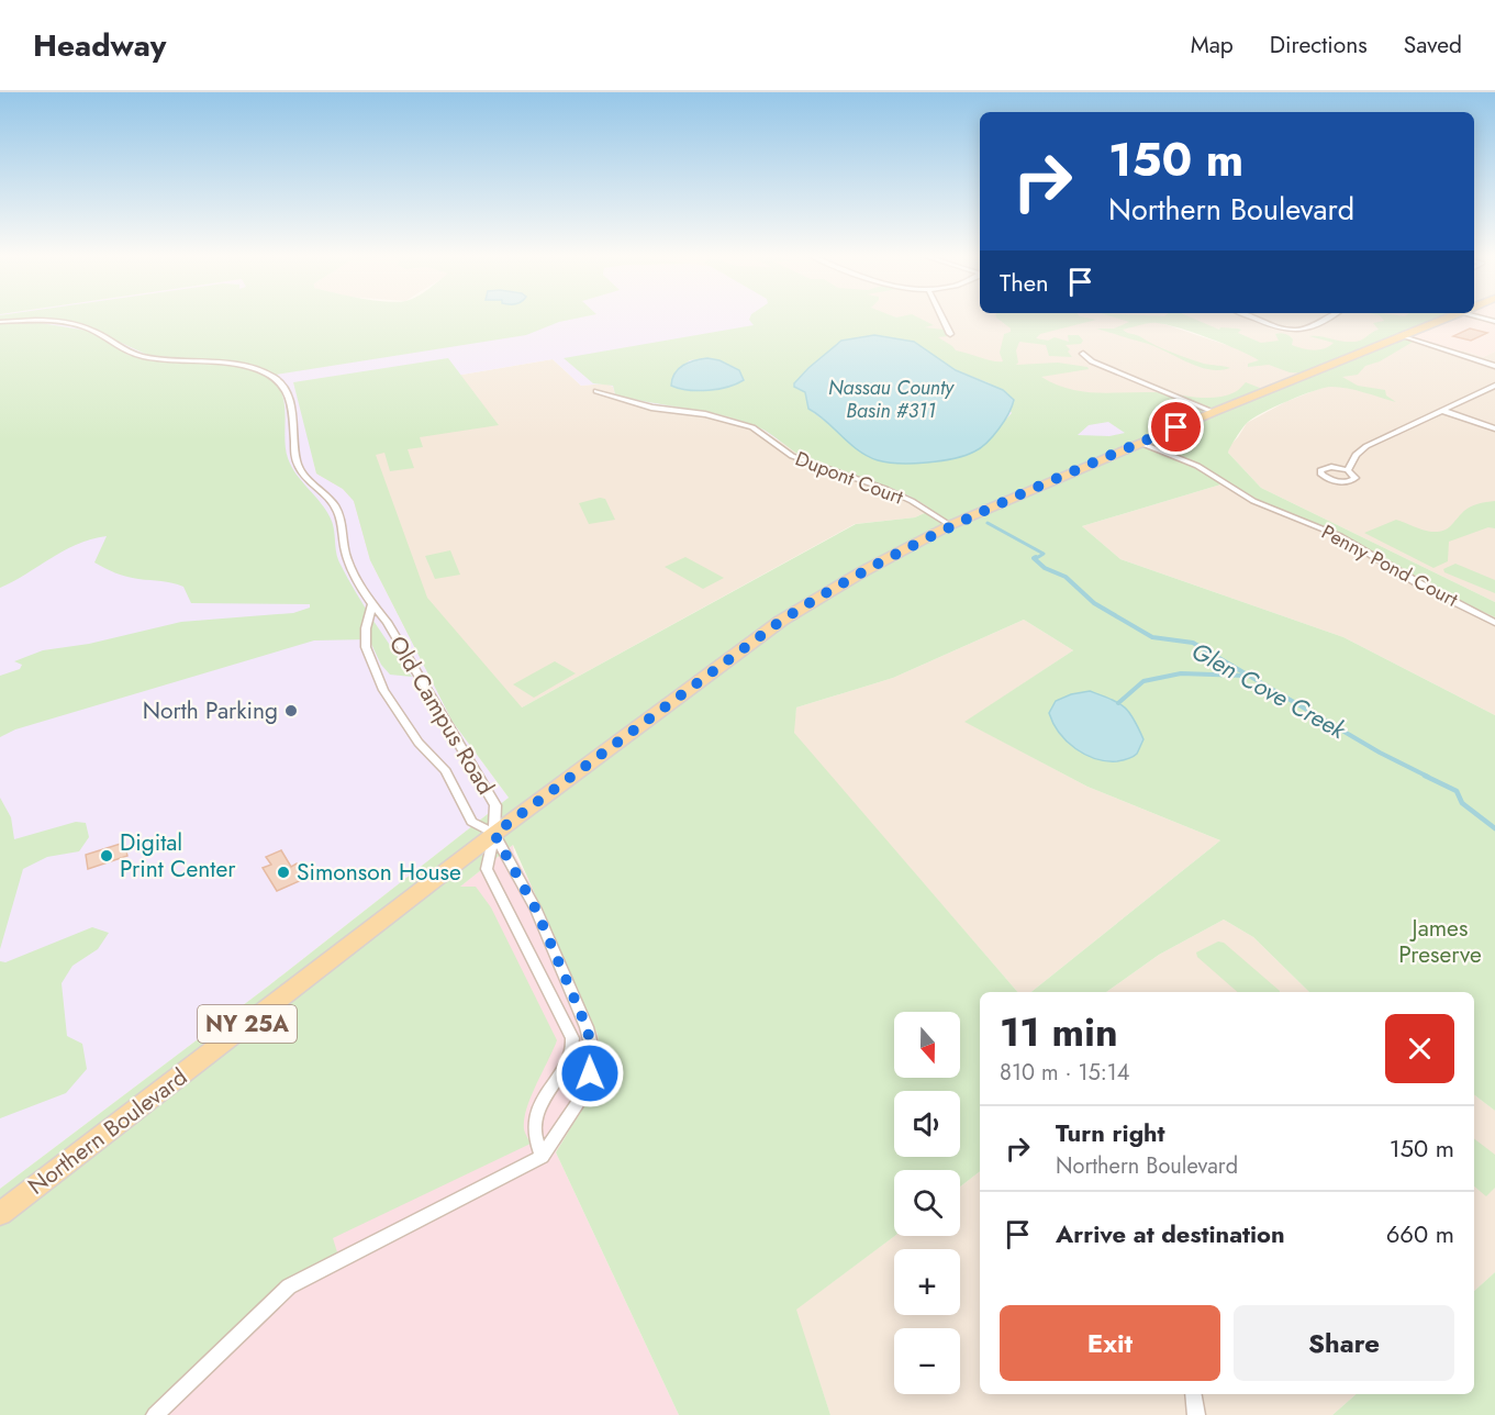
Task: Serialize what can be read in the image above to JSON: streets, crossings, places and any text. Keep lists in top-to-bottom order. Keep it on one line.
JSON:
{"streets":{"main road":["NY 25A","Northern Boulevard"],"street":["Dupont Court","Penny Pond Court","Old Campus Road"]},"crossings":[["Dupont Court","Northern Boulevard"],["Penny Pond Court","Northern Boulevard"],["Old Campus Road","Northern Boulevard"]],"water":["Nassau County Basin #311","Glen Cove Creek"],"parks":["James Preserve"],"places":["North Parking","Digital Print Center","Simonson House"],"north":"bottom","page":{"header":"Headway","nav":["Map","Directions","Saved"],"turn":["150 m","Northern Boulevard"],"then":"Then","heading":["11 min","810 m · 15:14"],"map_buttons":["+","−"],"list":[{"name":"Turn right","note":"Northern Boulevard","value":"150 m"},{"name":"Arrive at destination","value":"660 m"}],"buttons":["Exit","Share"]}}
